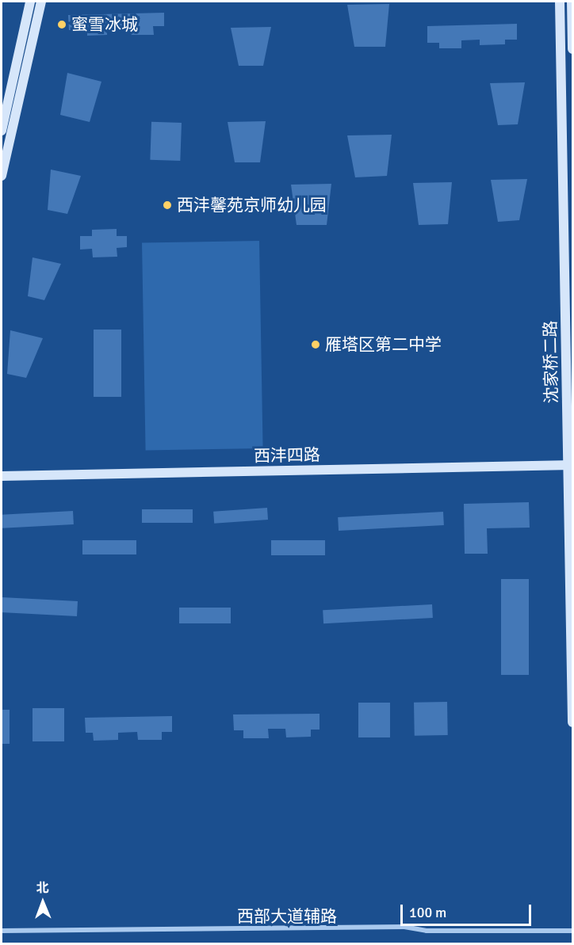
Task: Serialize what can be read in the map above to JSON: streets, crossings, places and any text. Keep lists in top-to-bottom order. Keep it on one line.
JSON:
{"streets":{"street":["沈家桥二路","西沣四路","西部大道辅路"]},"crossings":[["沈家桥二路","西沣四路"]],"places":["蜜雪冰城","西沣馨苑京师幼儿园","雁塔区第二中学"],"scale_bar":"100 m","north":"top"}
